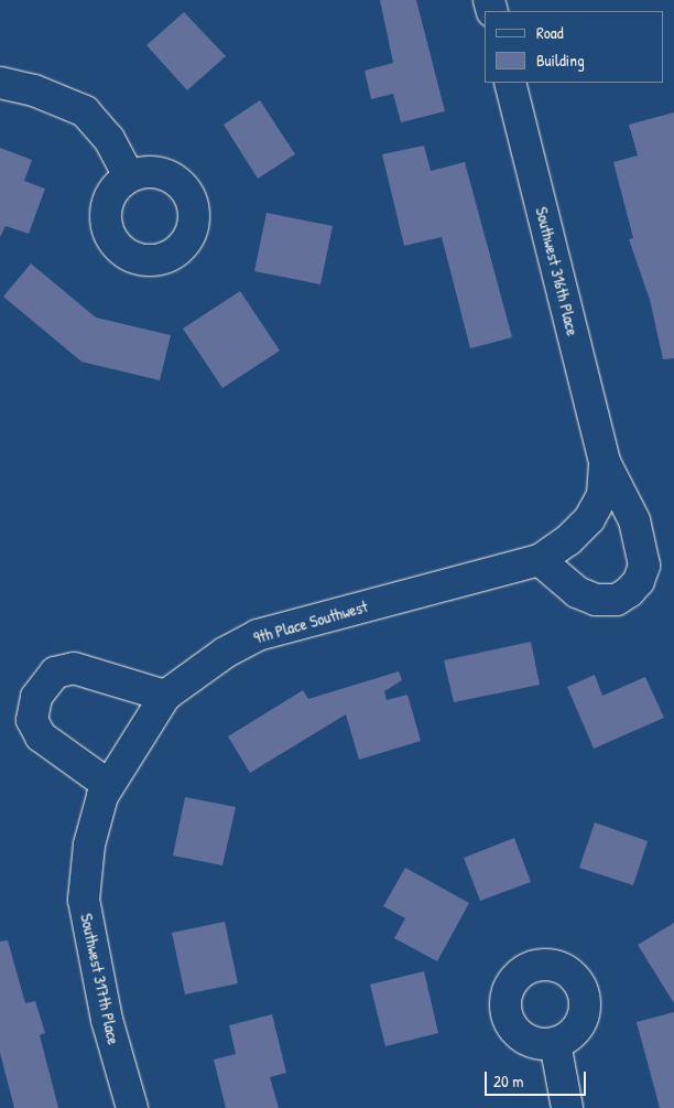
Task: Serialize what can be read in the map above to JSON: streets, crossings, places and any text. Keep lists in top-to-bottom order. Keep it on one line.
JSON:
{"streets":{"street":["Southwest 316th Place","9th Place Southwest","Southwest 317th Place"]},"crossings":[["Southwest 316th Place","9th Place Southwest"],["9th Place Southwest","Southwest 317th Place"]],"legend":["Road","Building"],"scale_bar":"20 m"}
